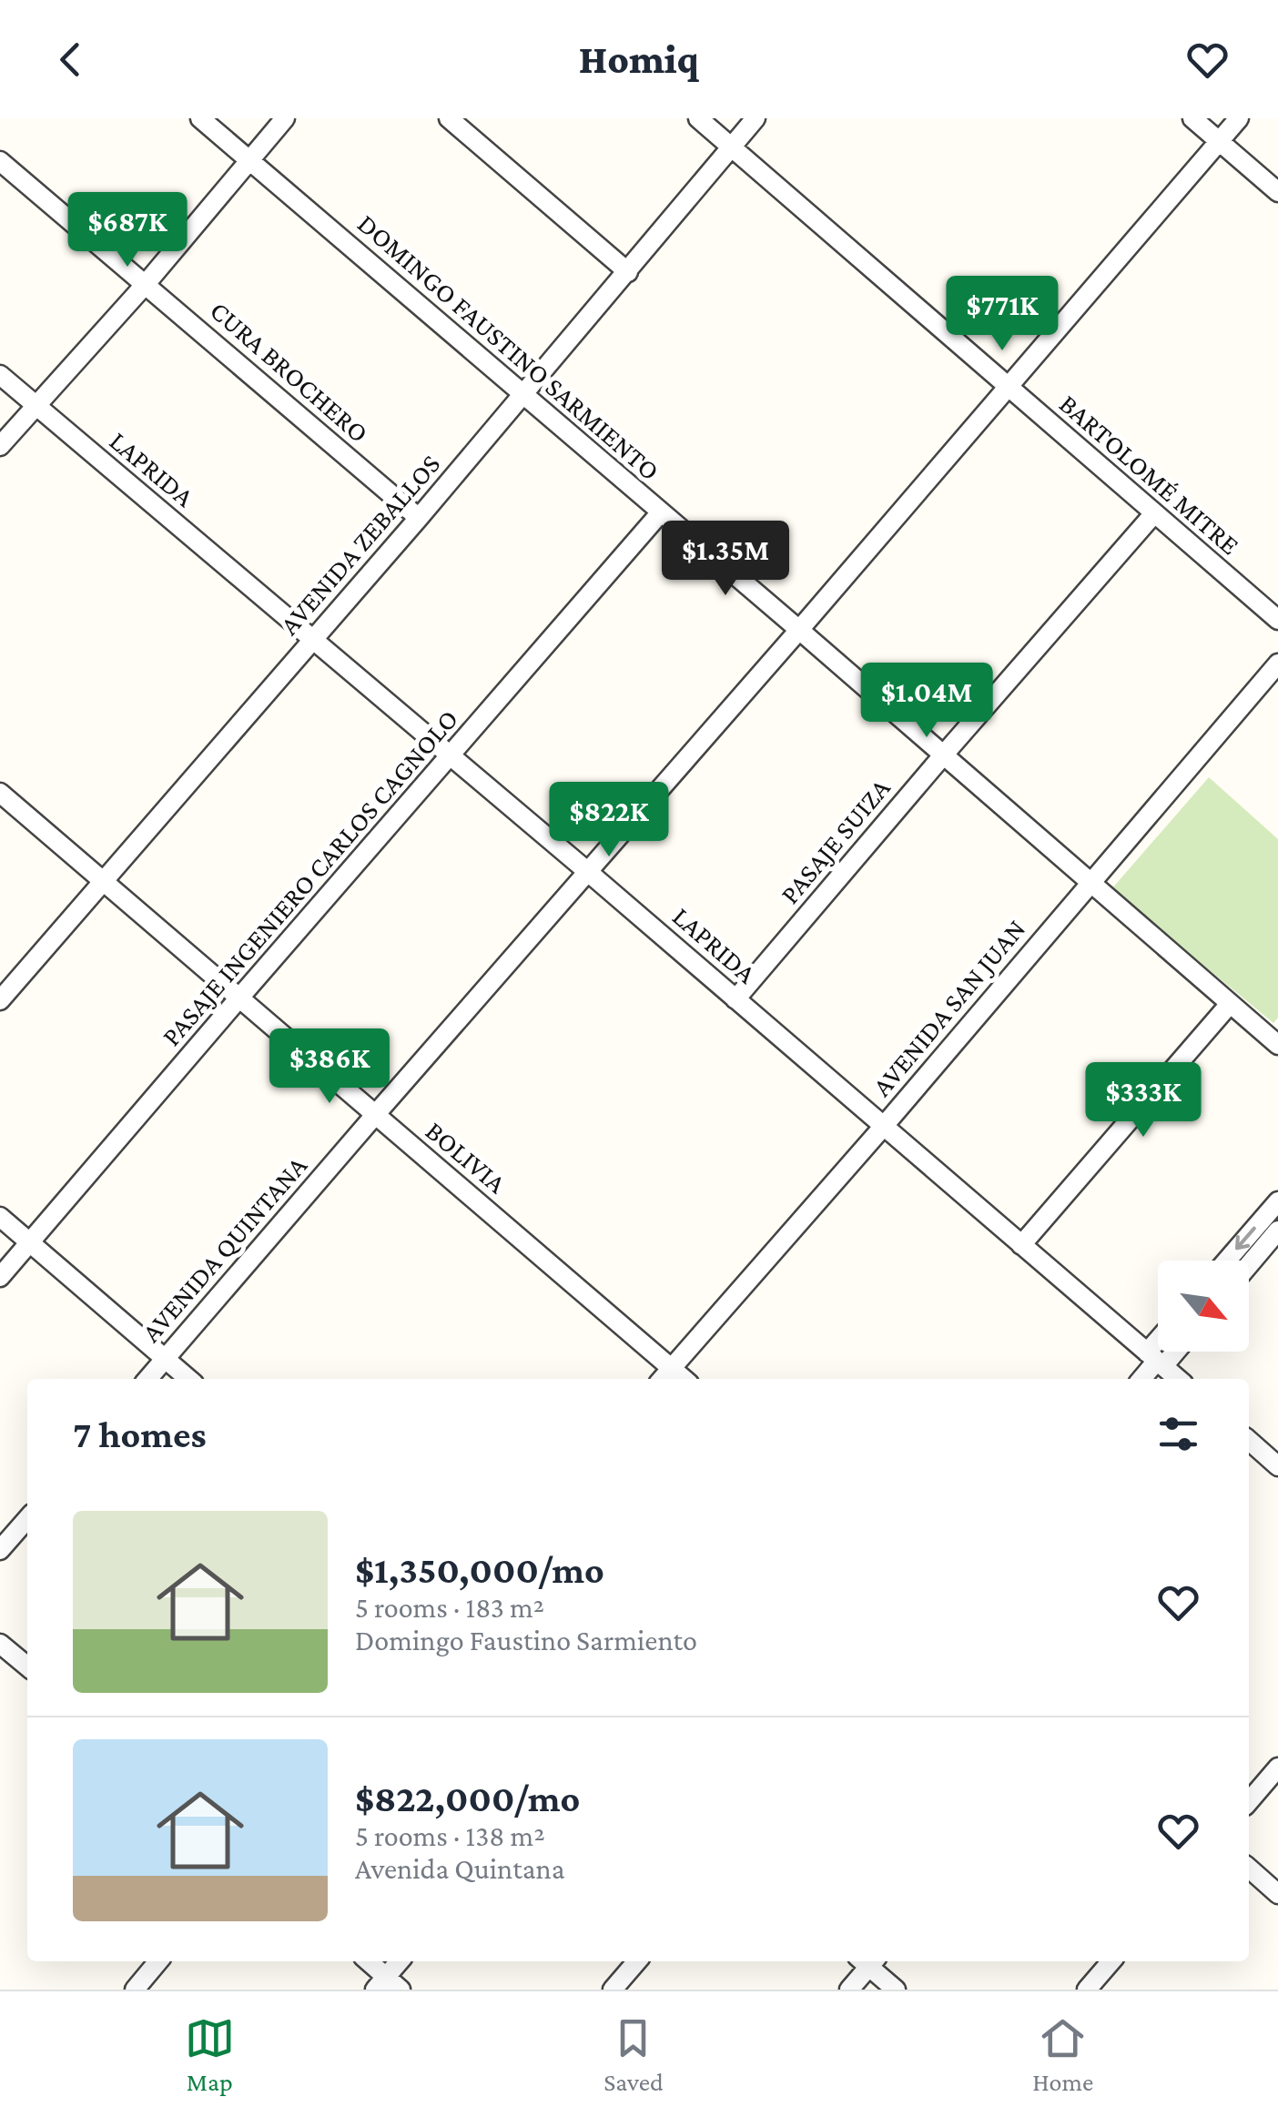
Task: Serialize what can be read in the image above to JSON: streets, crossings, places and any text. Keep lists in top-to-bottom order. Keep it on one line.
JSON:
{"streets":{"street":["DOMINGO FAUSTINO SARMIENTO","CURA BROCHERO","LAPRIDA","BARTOLOMÉ MITRE","AVENIDA ZEBALLOS","PASAJE SUIZA","PASAJE INGENIERO CARLOS CAGNOLO","AVENIDA SAN JUAN","BOLIVIA","AVENIDA QUINTANA"]},"crossings":[["DOMINGO FAUSTINO SARMIENTO","AVENIDA ZEBALLOS"],["DOMINGO FAUSTINO SARMIENTO","PASAJE SUIZA"],["DOMINGO FAUSTINO SARMIENTO","PASAJE INGENIERO CARLOS CAGNOLO"],["DOMINGO FAUSTINO SARMIENTO","AVENIDA SAN JUAN"],["DOMINGO FAUSTINO SARMIENTO","AVENIDA QUINTANA"],["CURA BROCHERO","AVENIDA ZEBALLOS"],["LAPRIDA","AVENIDA ZEBALLOS"],["LAPRIDA","PASAJE SUIZA"],["LAPRIDA","PASAJE INGENIERO CARLOS CAGNOLO"],["LAPRIDA","AVENIDA SAN JUAN"],["LAPRIDA","AVENIDA QUINTANA"],["BARTOLOMÉ MITRE","AVENIDA ZEBALLOS"],["BARTOLOMÉ MITRE","PASAJE SUIZA"],["BARTOLOMÉ MITRE","AVENIDA QUINTANA"],["AVENIDA ZEBALLOS","BOLIVIA"],["PASAJE INGENIERO CARLOS CAGNOLO","BOLIVIA"],["AVENIDA SAN JUAN","BOLIVIA"],["BOLIVIA","AVENIDA QUINTANA"]],"north":"bottom right","page":{"header":"Homiq","price":["$687K","$771K","$1.35M","$1.04M","$822K","$386K","$333K"],"heading":"7 homes","list":[{"name":"$1,350,000/mo","note":"5 rooms · 183 m² · Domingo Faustino Sarmiento"},{"name":"$822,000/mo","note":"5 rooms · 138 m² · Avenida Quintana"}],"tabs":["Map","Saved","Home"]}}
